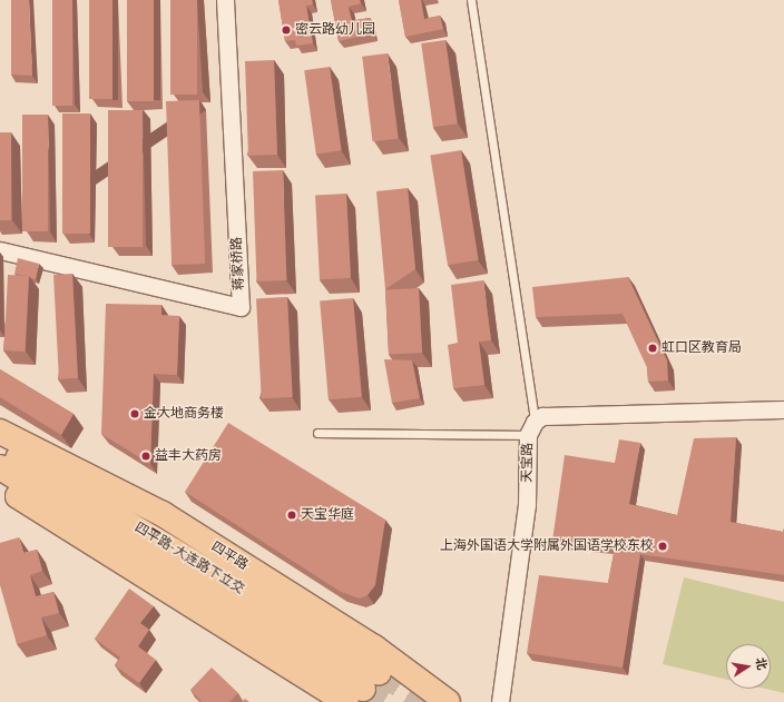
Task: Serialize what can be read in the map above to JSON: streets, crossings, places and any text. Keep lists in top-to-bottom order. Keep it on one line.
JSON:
{"streets":{"main road":["四平路","四平路-大连路下立交"],"street":["蒋家桥路","天宝路"]},"places":["密云路幼儿园","虹口区教育局","金大地商务楼","益丰大药房","天宝华庭","上海外国语大学附属外国语学校东校"],"north":"right"}
